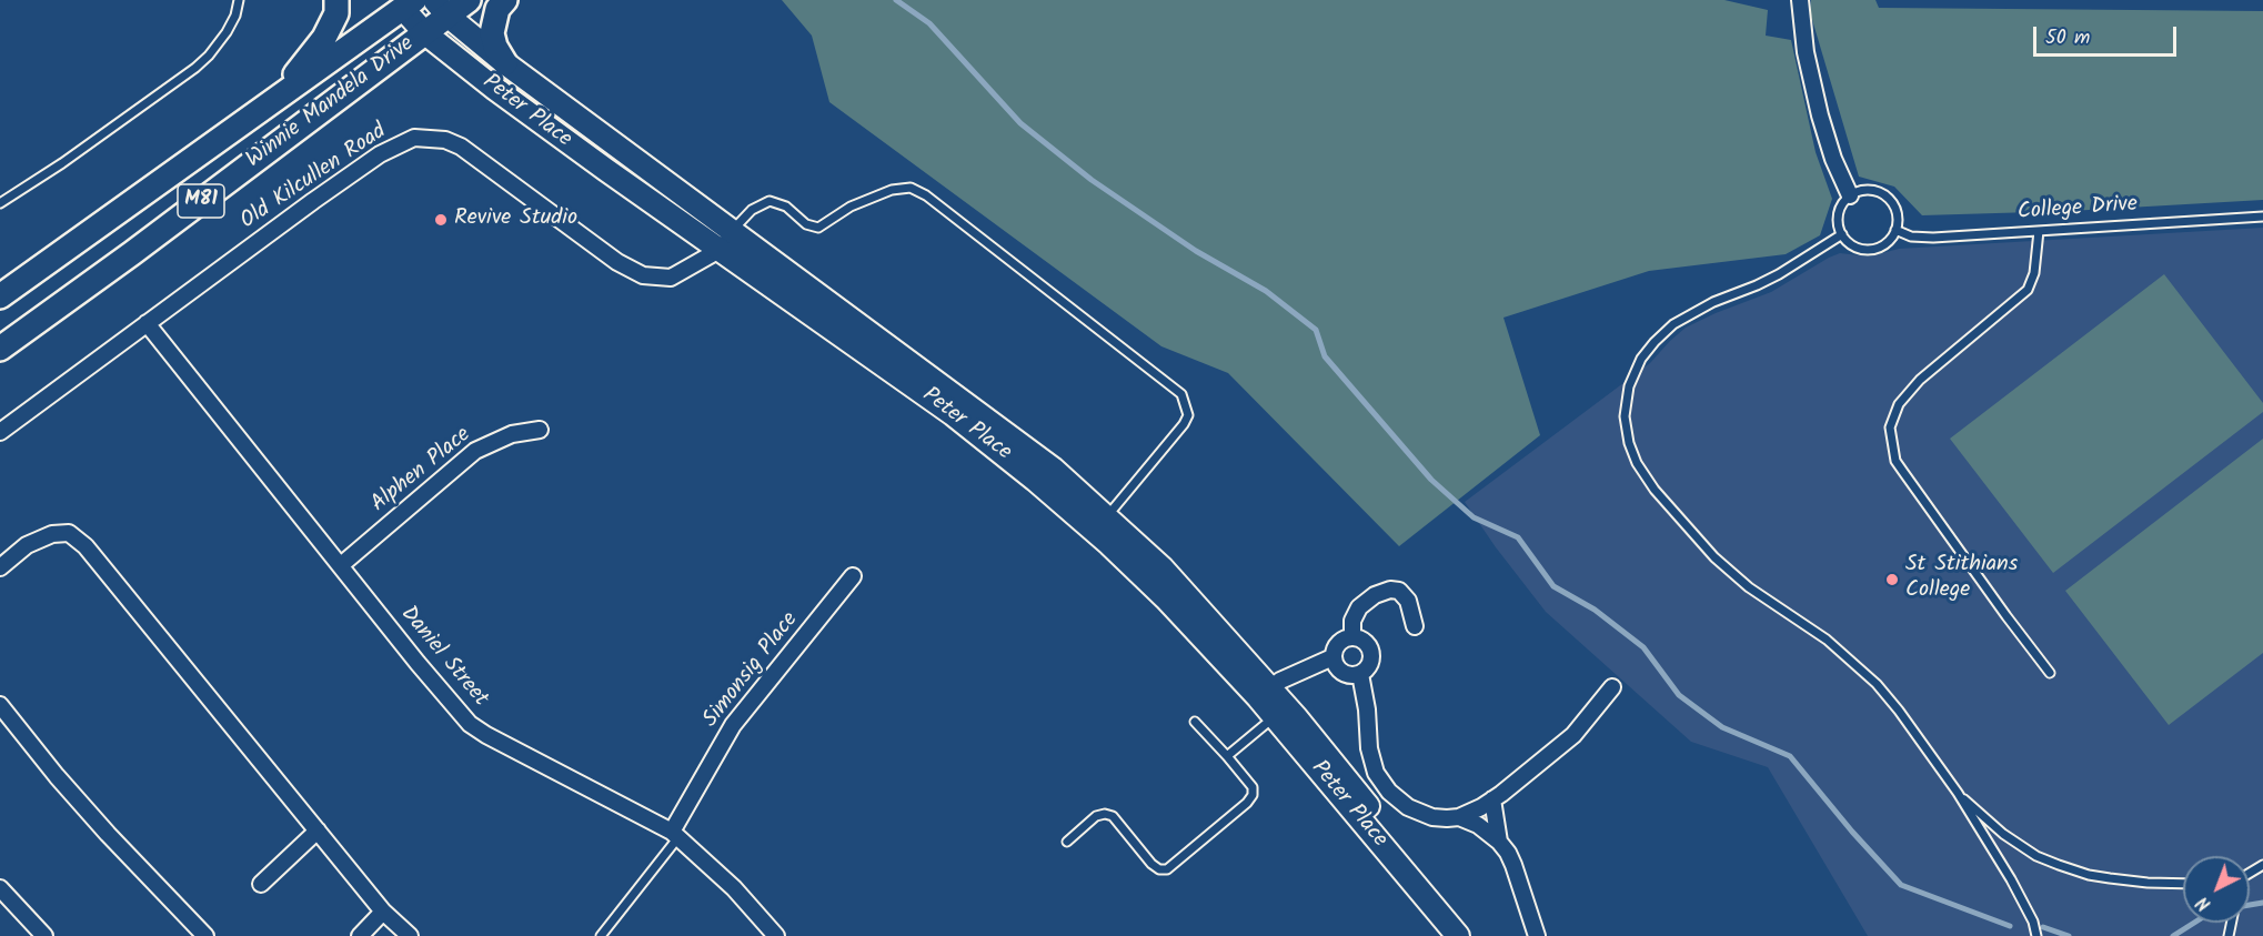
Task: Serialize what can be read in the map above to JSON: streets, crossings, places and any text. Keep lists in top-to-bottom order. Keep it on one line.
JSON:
{"streets":{"main road":["Winnie Mandela Drive","Peter Place","M81"],"street":["Old Kilcullen Road","Alphen Place","Daniel Street","Simonsig Place"],"lane":["College Drive"]},"crossings":[["Winnie Mandela Drive","Peter Place"],["Peter Place","Old Kilcullen Road"],["Old Kilcullen Road","Daniel Street"],["Alphen Place","Daniel Street"],["Daniel Street","Simonsig Place"]],"places":["Revive Studio","St Stithians College"],"scale_bar":"50 m","north":"bottom left"}
